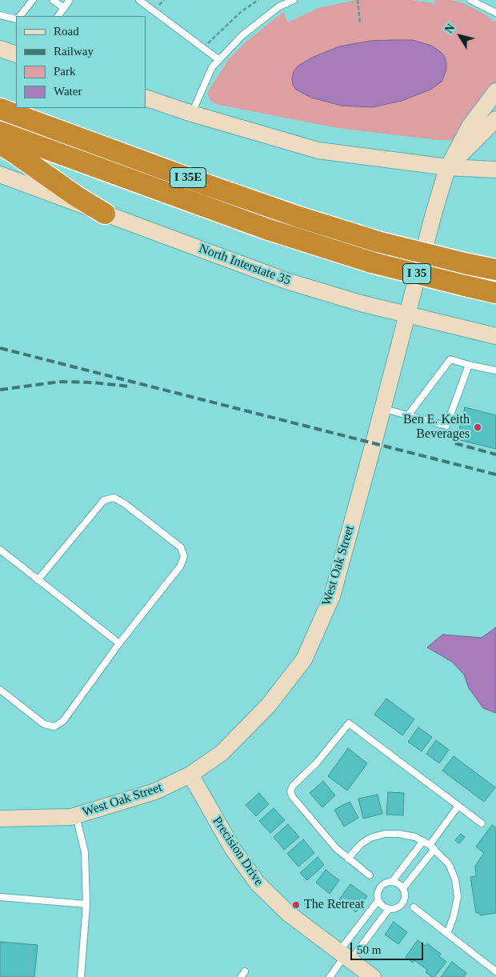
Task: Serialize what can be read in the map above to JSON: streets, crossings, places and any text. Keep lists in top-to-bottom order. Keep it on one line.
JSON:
{"streets":{"highway":["I 35E","I 35"],"main road":["North Interstate 35","West Oak Street","Precision Drive"]},"crossings":[["North Interstate 35","West Oak Street"],["West Oak Street","Precision Drive"]],"places":["Ben E. Keith Beverages","The Retreat"],"legend":["Road","Railway","Park","Water"],"scale_bar":"50 m","north":"top left"}
